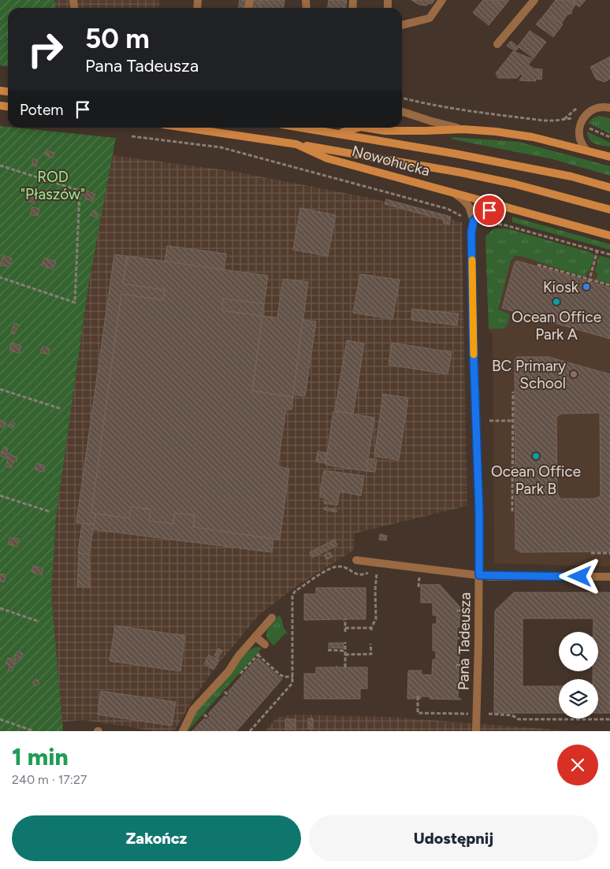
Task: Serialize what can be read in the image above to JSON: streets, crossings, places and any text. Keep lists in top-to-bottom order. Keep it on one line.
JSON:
{"streets":{"main road":["Nowohucka"],"street":["Pana Tadeusza"]},"parks":["ROD \"Płaszów\""],"places":["Kiosk","Ocean Office Park A","BC Primary School","Ocean Office Park B"],"page":{"turn":["50 m","Pana Tadeusza"],"then":"Potem","heading":["1 min","240 m · 17:27"],"buttons":["Zakończ","Udostępnij"]}}
